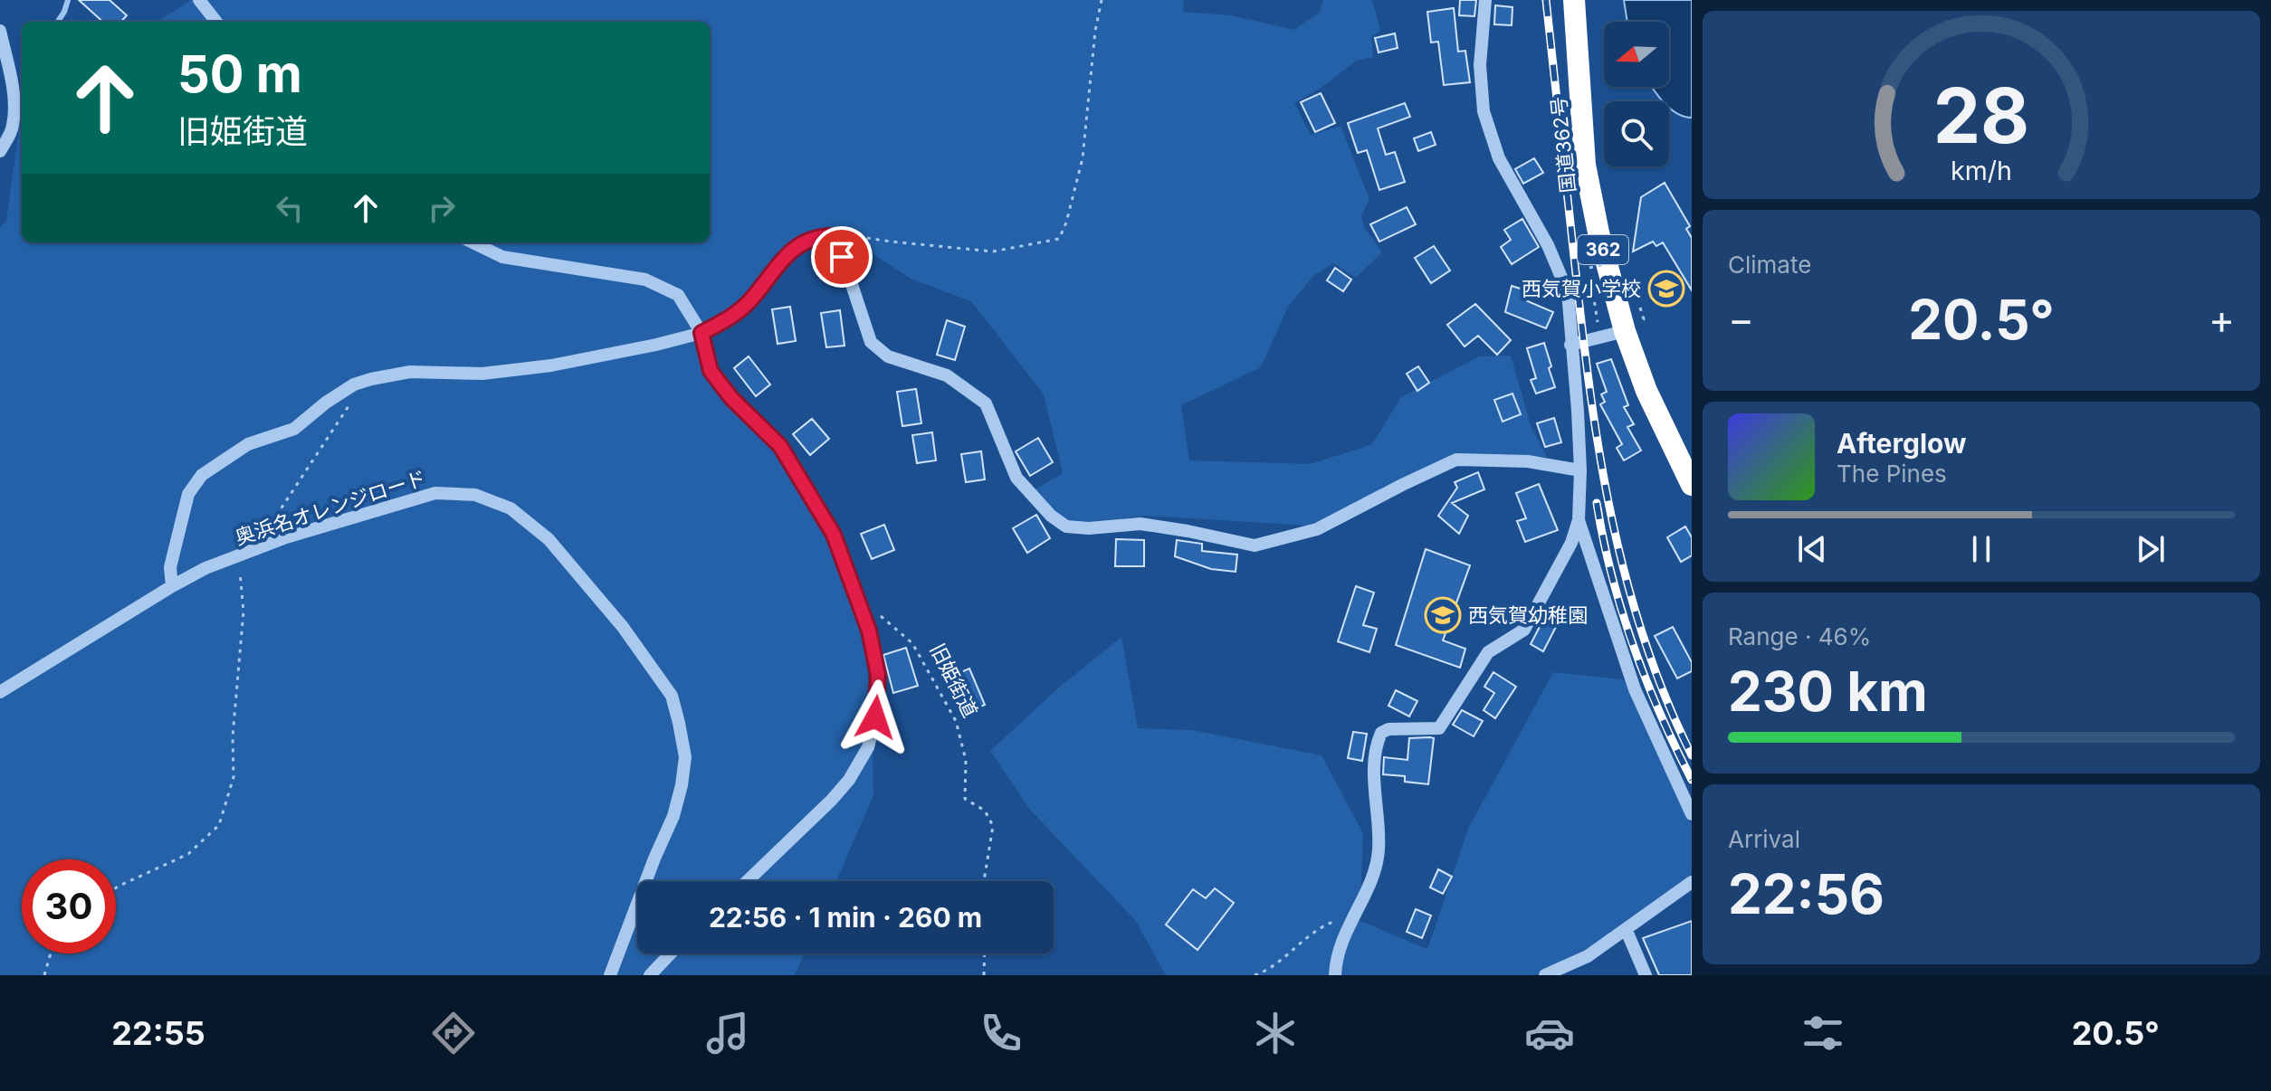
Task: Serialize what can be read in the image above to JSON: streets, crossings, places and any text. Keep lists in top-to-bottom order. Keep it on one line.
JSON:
{"streets":{"highway":["国道362号","362"],"street":["奥浜名オレンジロード"],"path":["旧姫街道"]},"places":{"school or university":["西気賀小学校","西気賀幼稚園"]},"north":"left","page":{"turn":["50 m","旧姫街道"],"tile":["Climate",["Range · 46%","230 km"],["Arrival","22:56"]],"heat":["−","20.5°","+"],"song":["Afterglow","The Pines"],"limit":"30","trip":"22:56 · 1 min · 260 m","tabs":["22:55","20.5°"],"gauge":["28","km/h"]}}
